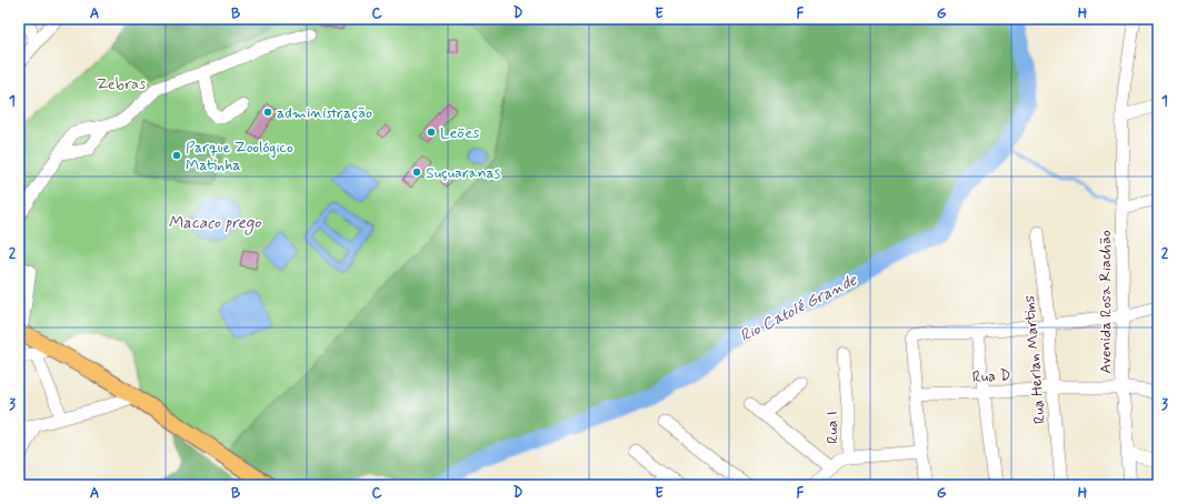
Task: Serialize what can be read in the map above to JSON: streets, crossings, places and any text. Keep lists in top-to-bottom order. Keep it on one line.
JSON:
{"streets":{"street":["Avenida Rosa Riachão","Rua Herlan Martins","Rua D","Rua I"]},"crossings":[["Avenida Rosa Riachão","Rua D"],["Rua Herlan Martins","Rua D"]],"water":["Macaco prego","Rio Catolé Grande"],"parks":["Zebras"],"places":["administração","Leões","Parque Zoológico Matinha","Suçuaranas"],"grid":{"columns":["A","B","C","D","E","F","G","H"],"rows":["1","2","3"]}}
